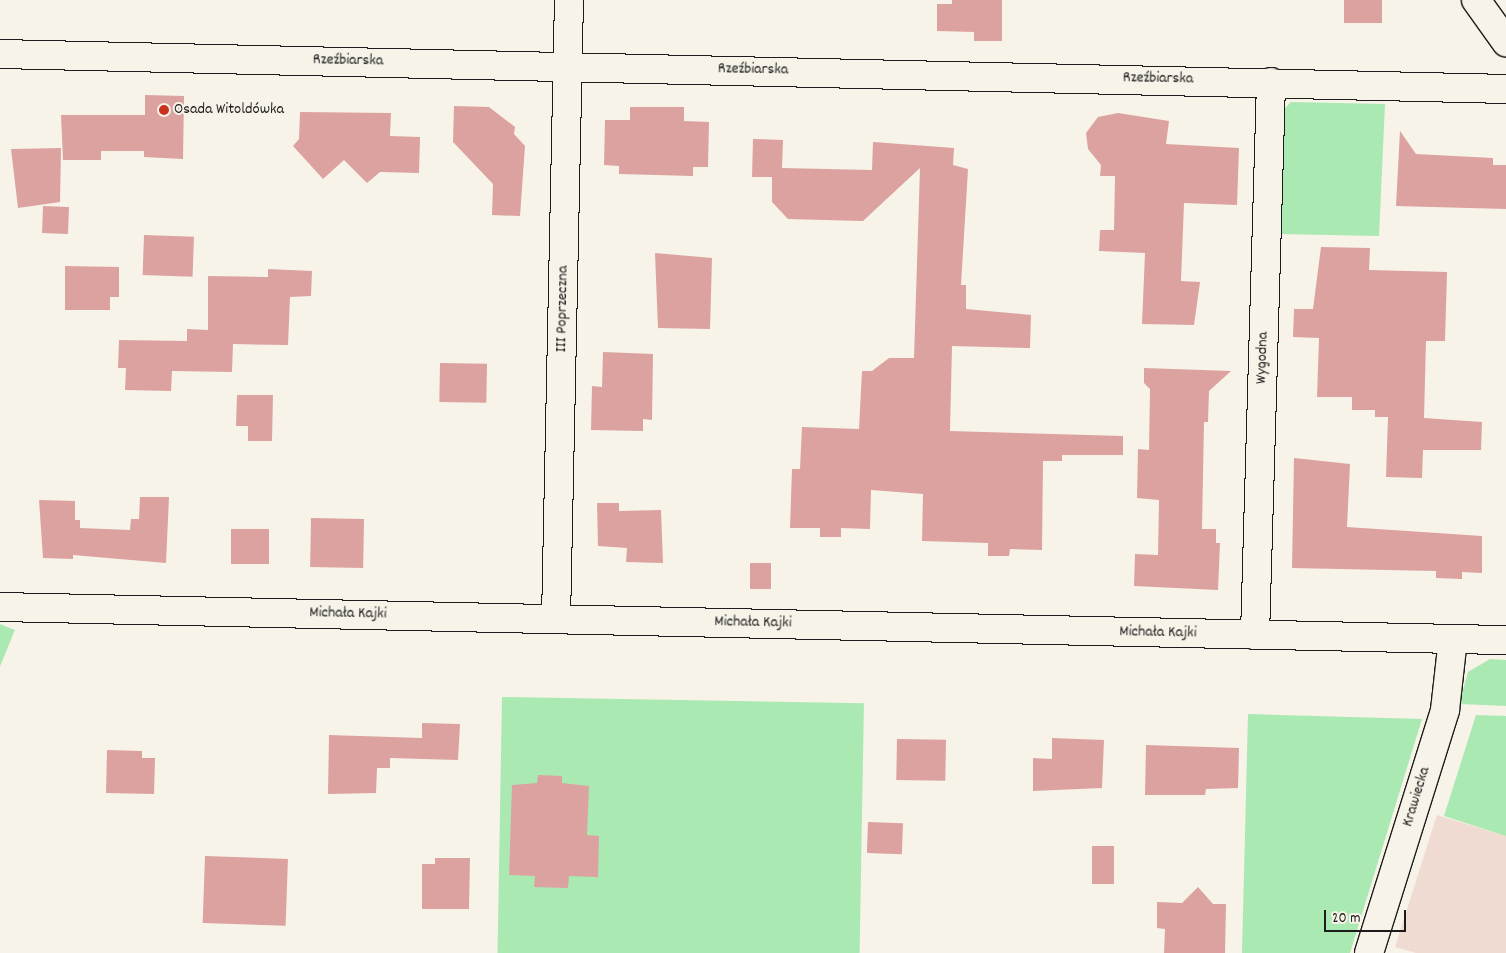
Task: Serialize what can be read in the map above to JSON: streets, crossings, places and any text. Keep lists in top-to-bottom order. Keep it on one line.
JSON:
{"streets":{"street":["Rzeźbiarska","III Poprzeczna","Wygodna","Michała Kajki","Krawiecka"]},"crossings":[["Rzeźbiarska","III Poprzeczna"],["Rzeźbiarska","Wygodna"],["III Poprzeczna","Michała Kajki"],["Wygodna","Michała Kajki"],["Michała Kajki","Krawiecka"]],"places":["Osada Witoldówka"],"scale_bar":"20 m"}
